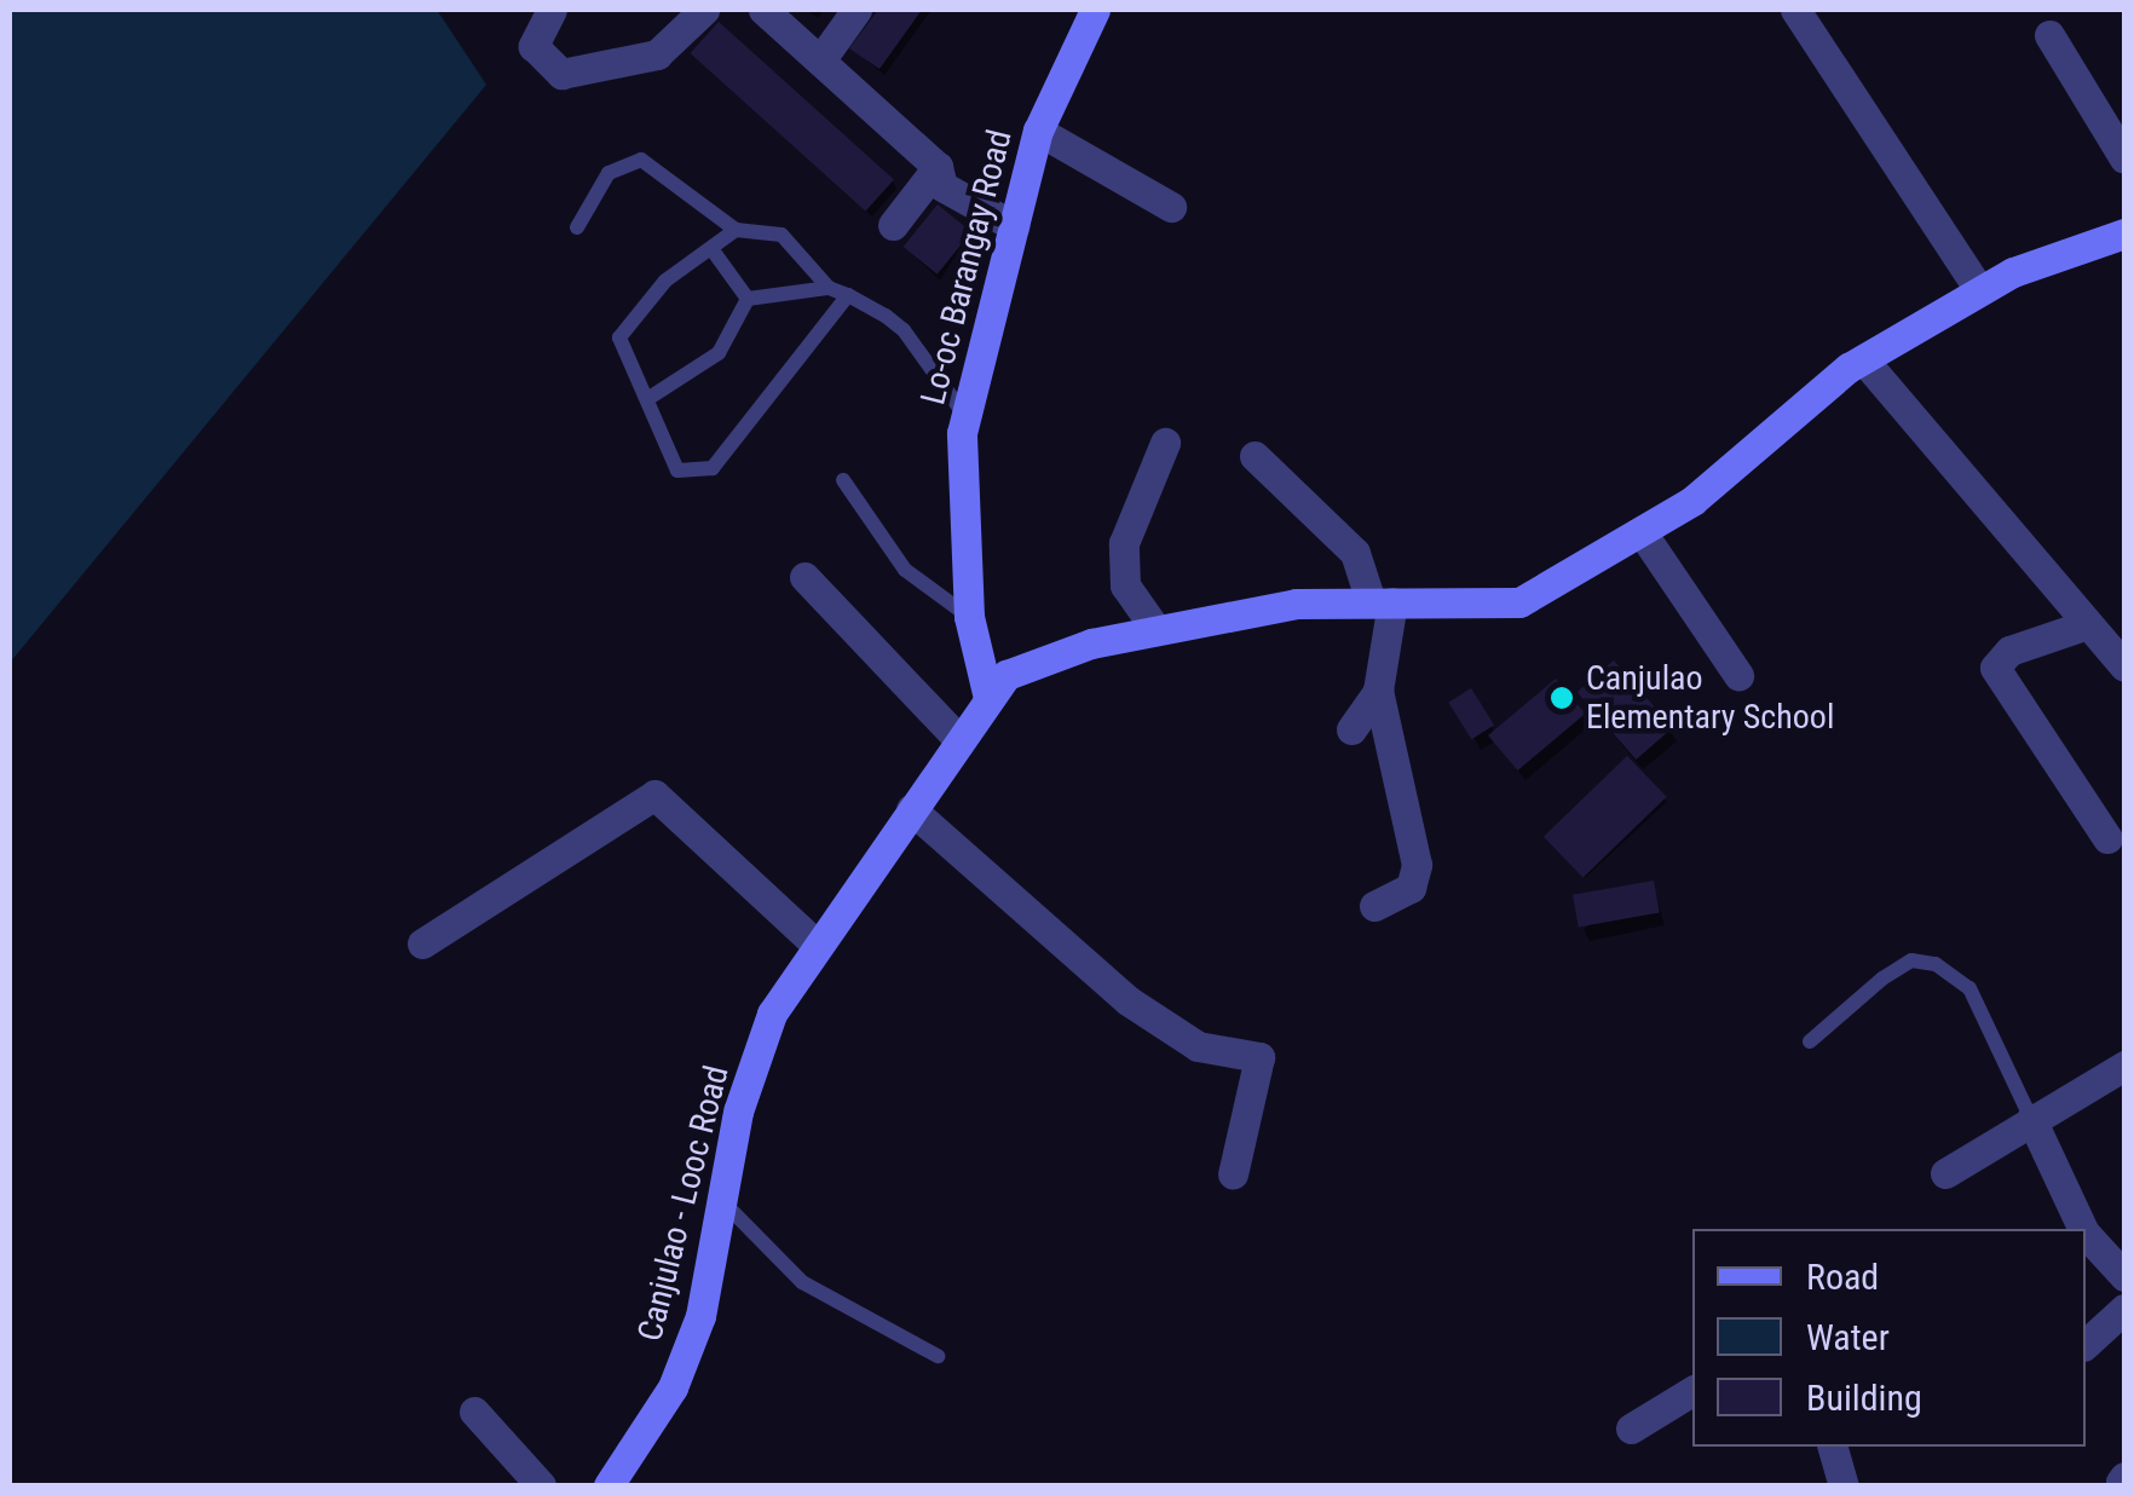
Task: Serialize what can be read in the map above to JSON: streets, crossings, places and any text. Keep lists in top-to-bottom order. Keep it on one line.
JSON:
{"streets":{"street":["Lo-oc Barangay Road","Canjulao - Looc Road"]},"crossings":[["Lo-oc Barangay Road","Canjulao - Looc Road"]],"places":["Canjulao Elementary School"],"legend":["Road","Water","Building"]}
